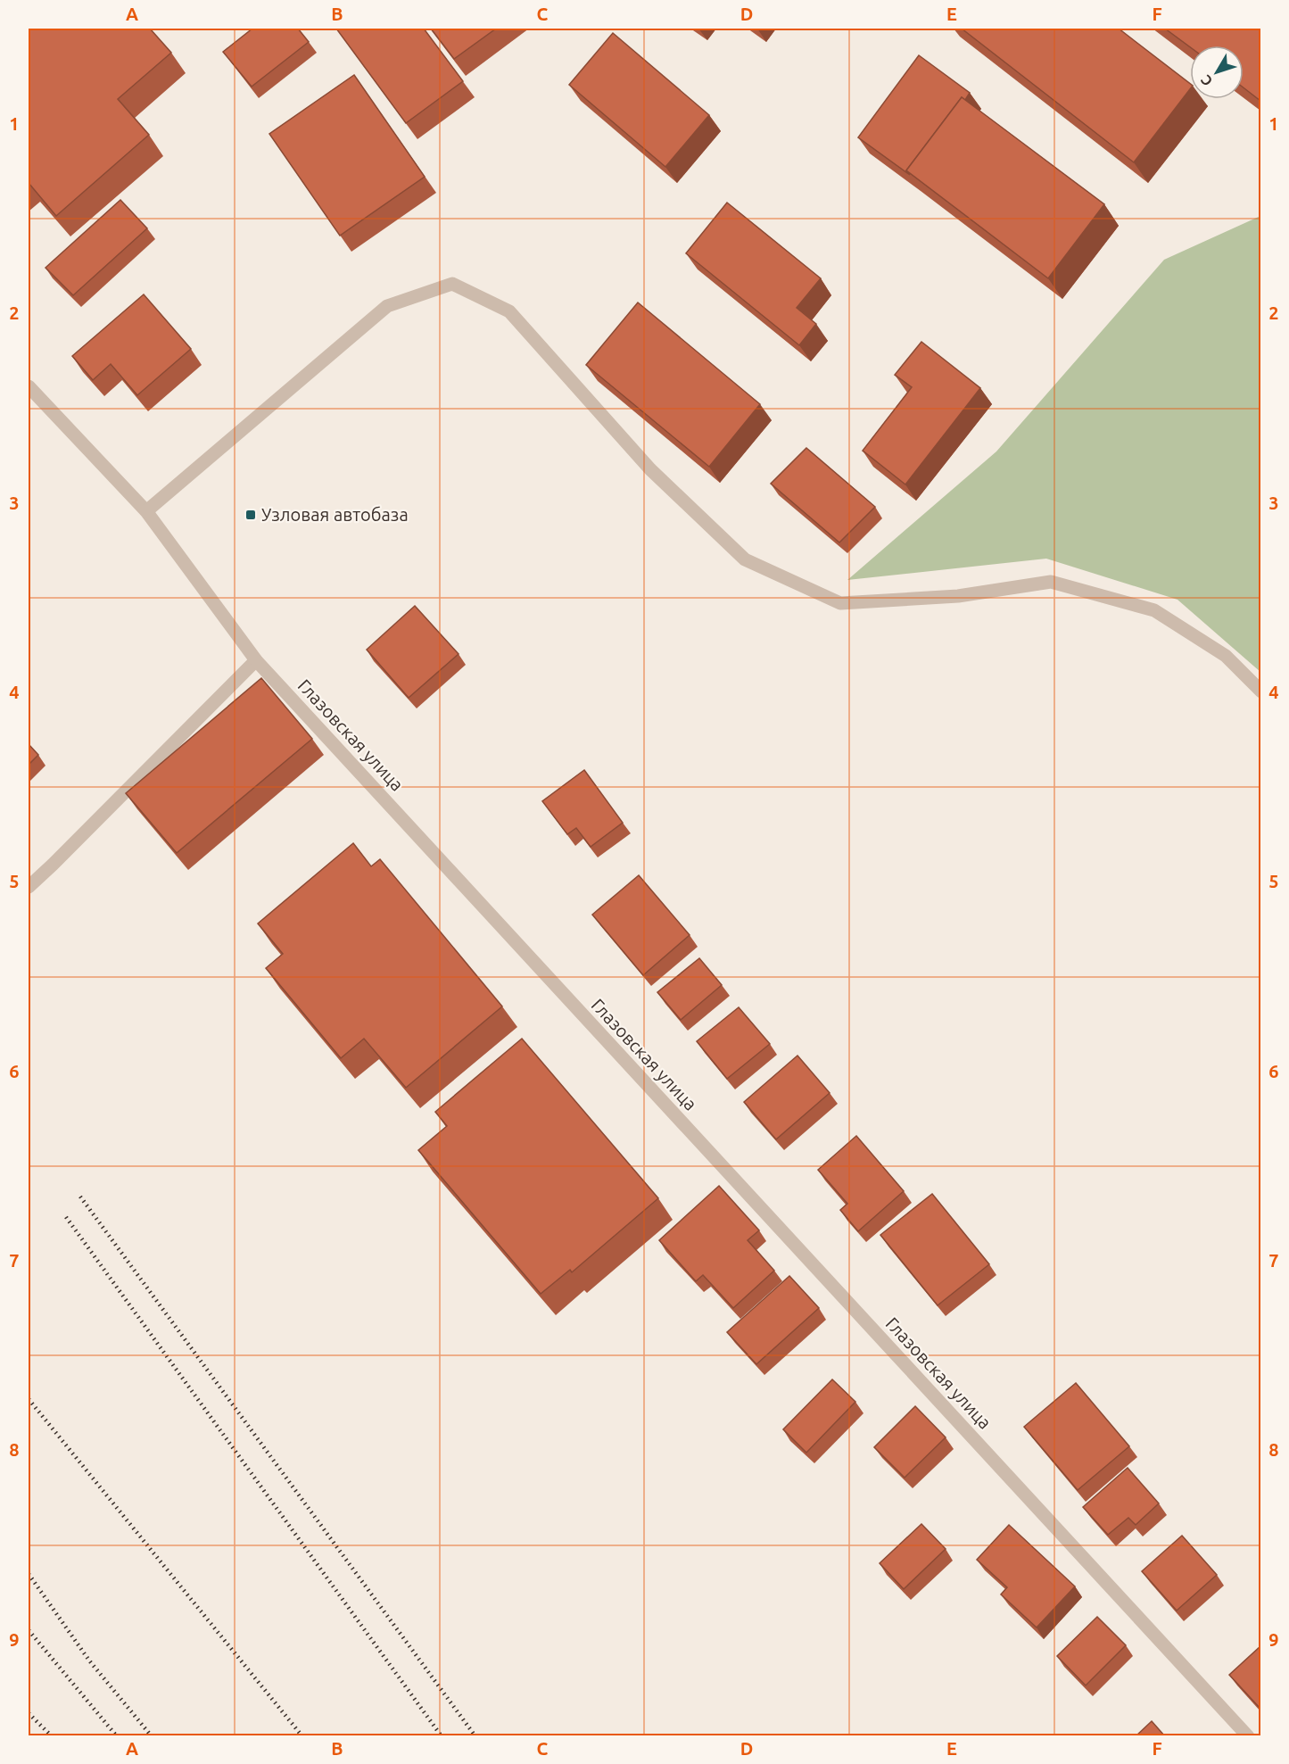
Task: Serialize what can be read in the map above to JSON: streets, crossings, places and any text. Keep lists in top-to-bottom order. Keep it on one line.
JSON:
{"streets":{"street":["Глазовская улица"]},"places":{"transit":["Узловая автобаза"]},"north":"bottom left","grid":{"columns":["A","B","C","D","E","F"],"rows":["1","2","3","4","5","6","7","8","9"]}}
